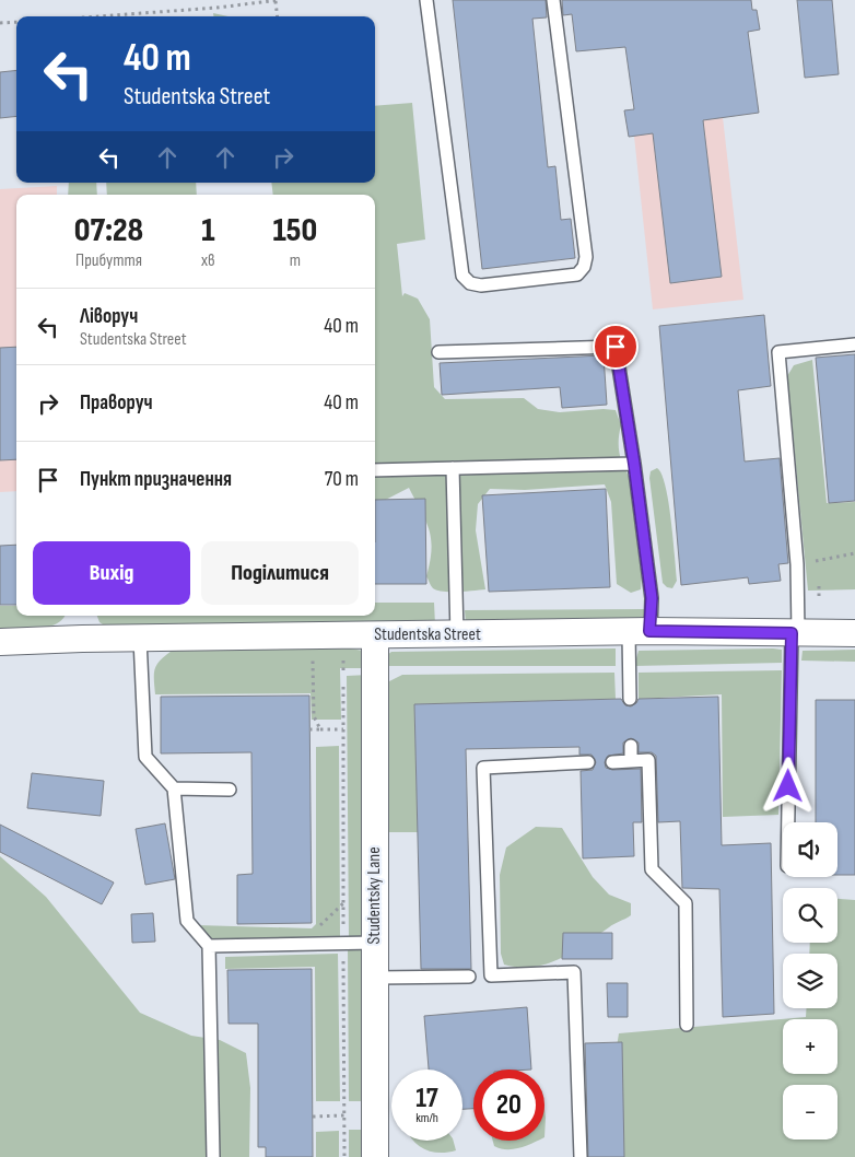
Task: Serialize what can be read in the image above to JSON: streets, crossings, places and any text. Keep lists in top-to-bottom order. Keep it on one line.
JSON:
{"streets":{"street":["Studentska Street","Studentsky Lane"]},"crossings":[["Studentska Street","Studentsky Lane"]],"page":{"turn":["40 m","Studentska Street"],"eta":["07:28","Прибуття","1","хв","150","m"],"list":[{"name":"Ліворуч","note":"Studentska Street","value":"40 m"},{"name":"Праворуч","value":"40 m"},{"name":"Пункт призначення","value":"70 m"}],"buttons":["Вихід","Поділитися"],"map_buttons":["+","−"],"speed":"17 km/h","limit":"20"}}
